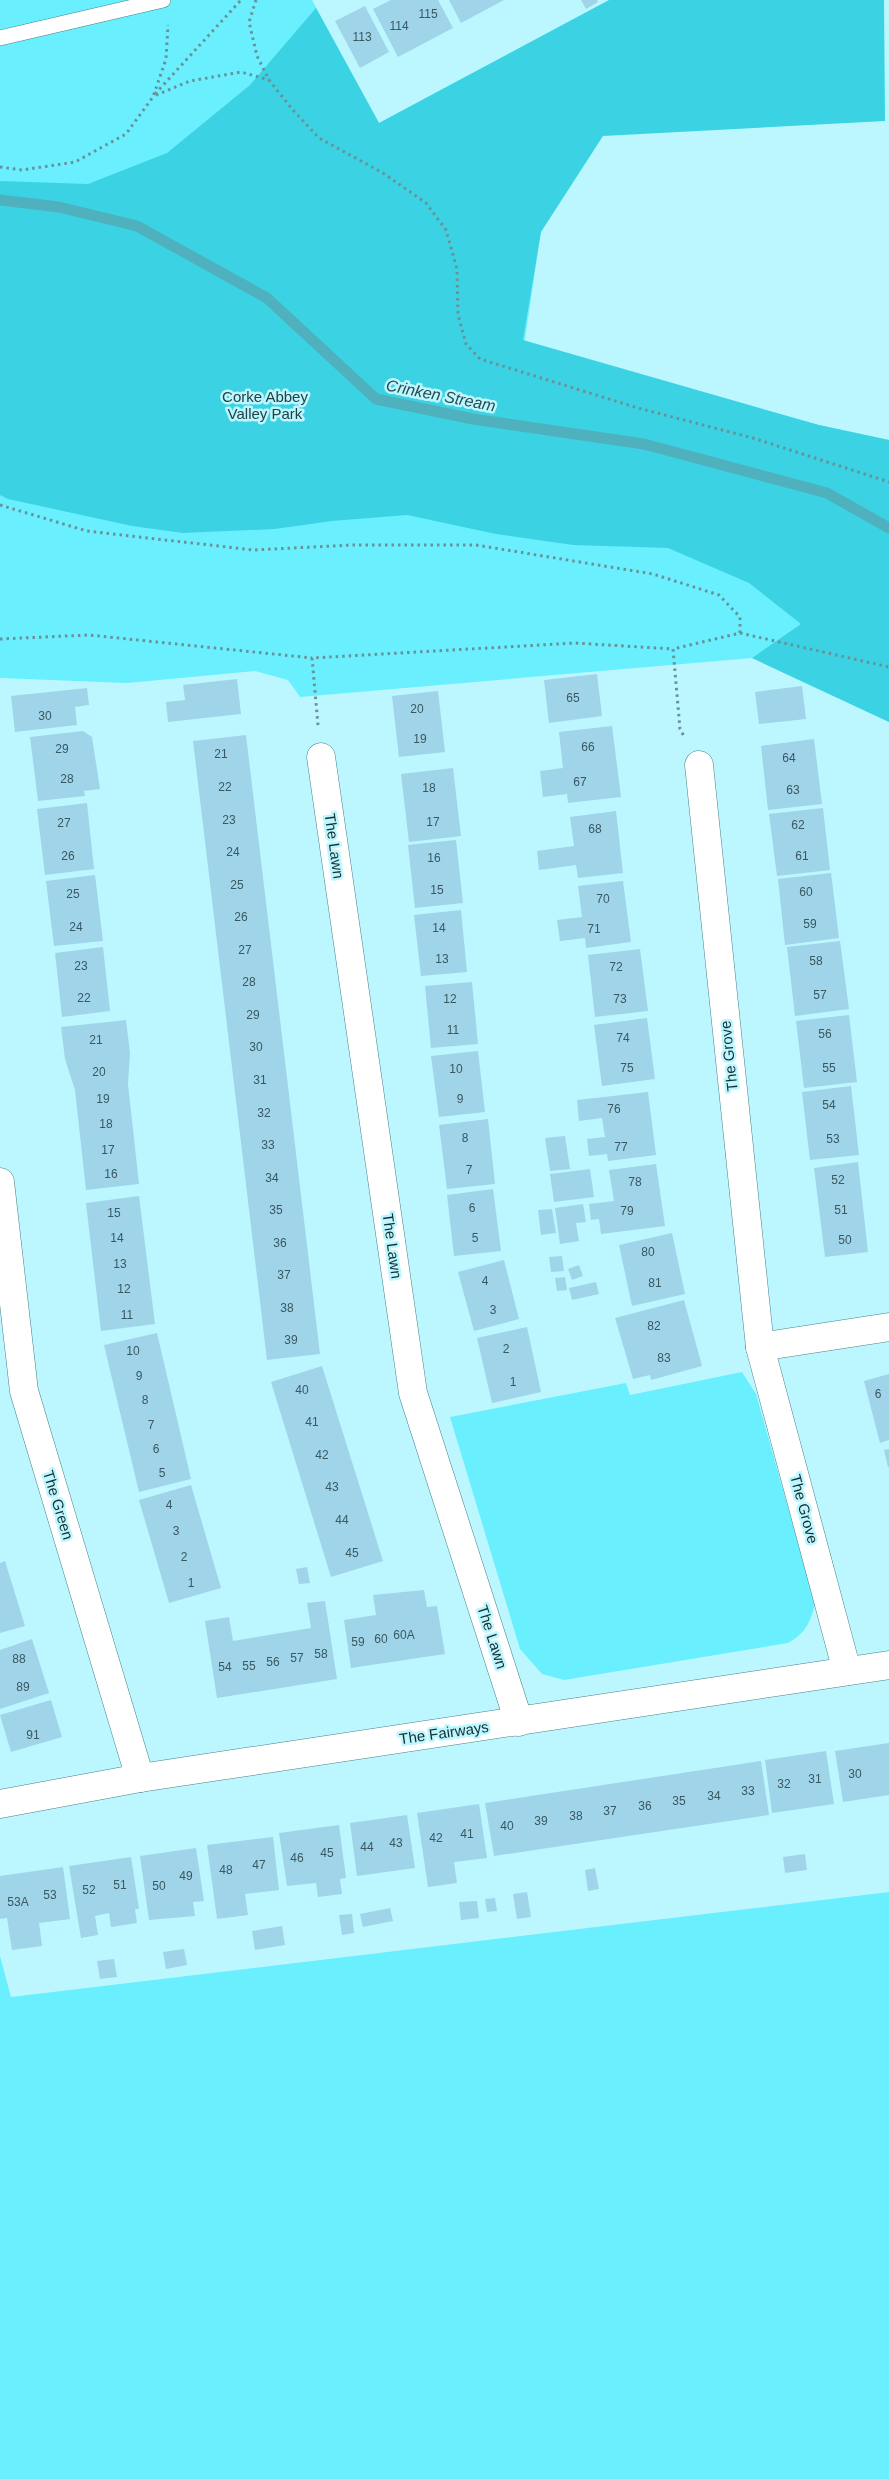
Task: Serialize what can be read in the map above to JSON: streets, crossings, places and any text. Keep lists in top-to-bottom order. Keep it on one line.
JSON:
{"streets":{"street":["The Lawn","The Grove","The Green","The Fairways"]},"crossings":[["The Lawn","The Fairways"],["The Grove","The Fairways"],["The Green","The Fairways"]],"water":["Crinken Stream"],"parks":["Corke Abbey Valley Park"],"house_numbers":["115","114","113","65","20","30","19","66","29","21","64","28","67","22","18","63","23","17","27","62","68","24","26","61","16","25","15","60","25","70","26","59","24","14","71","27","13","58","23","72","28","57","22","12","73","29","11","56","74","21","30","75","55","10","20","31","19","9","54","76","32","18","8","53","33","77","17","7","16","34","52","78","6","35","51","79","15","14","5","50","36","80","13","37","4","81","12","38","3","11","82","39","2","10","83","9","1","40","6","8","41","7","6","42","5","43","4","44","3","45","2","1","60A","60","59","58","57","88","56","55","54","89","91","30","31","32","33","34","35","36","37","38","39","40","41","42","43","44","45","46","47","48","49","51","50","52","53","53A"]}
